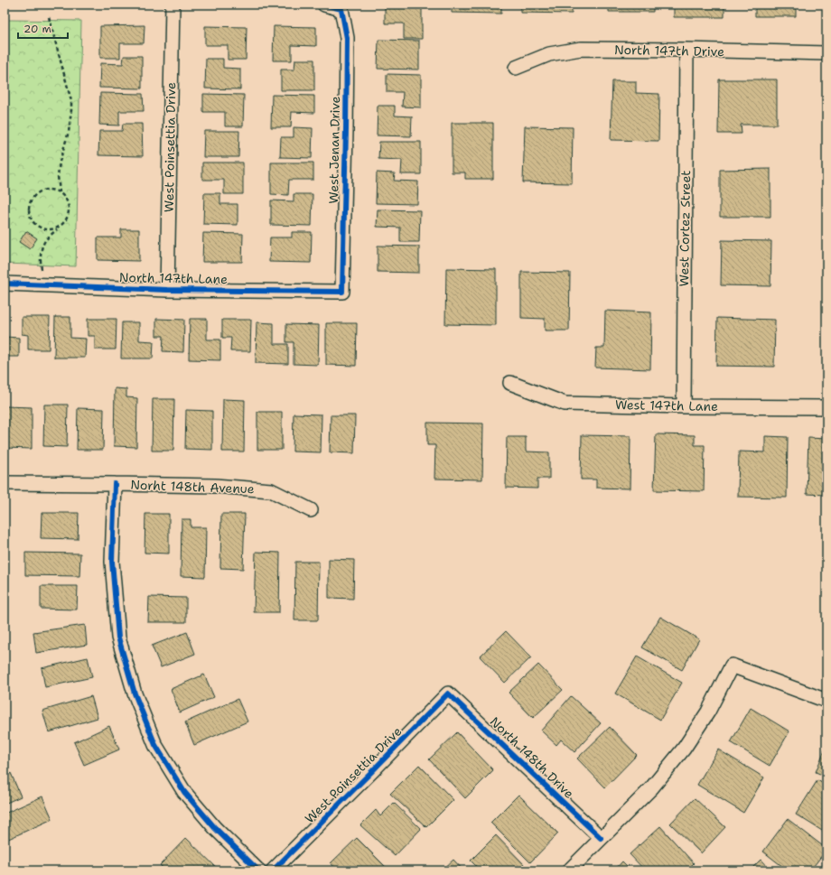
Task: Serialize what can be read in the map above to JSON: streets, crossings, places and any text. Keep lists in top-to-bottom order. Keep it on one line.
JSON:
{"streets":{"street":["North 147th Drive","West Poinsettia Drive","West Jenan Drive","West Cortez Street","North 147th Lane","West 147th Lane","Norht 148th Avenue","North 148th Drive"]},"crossings":[["North 147th Drive","West Cortez Street"],["West Poinsettia Drive","North 147th Lane"],["West Poinsettia Drive","North 148th Drive"],["West Jenan Drive","North 147th Lane"],["West Cortez Street","West 147th Lane"]],"scale_bar":"20 m"}
